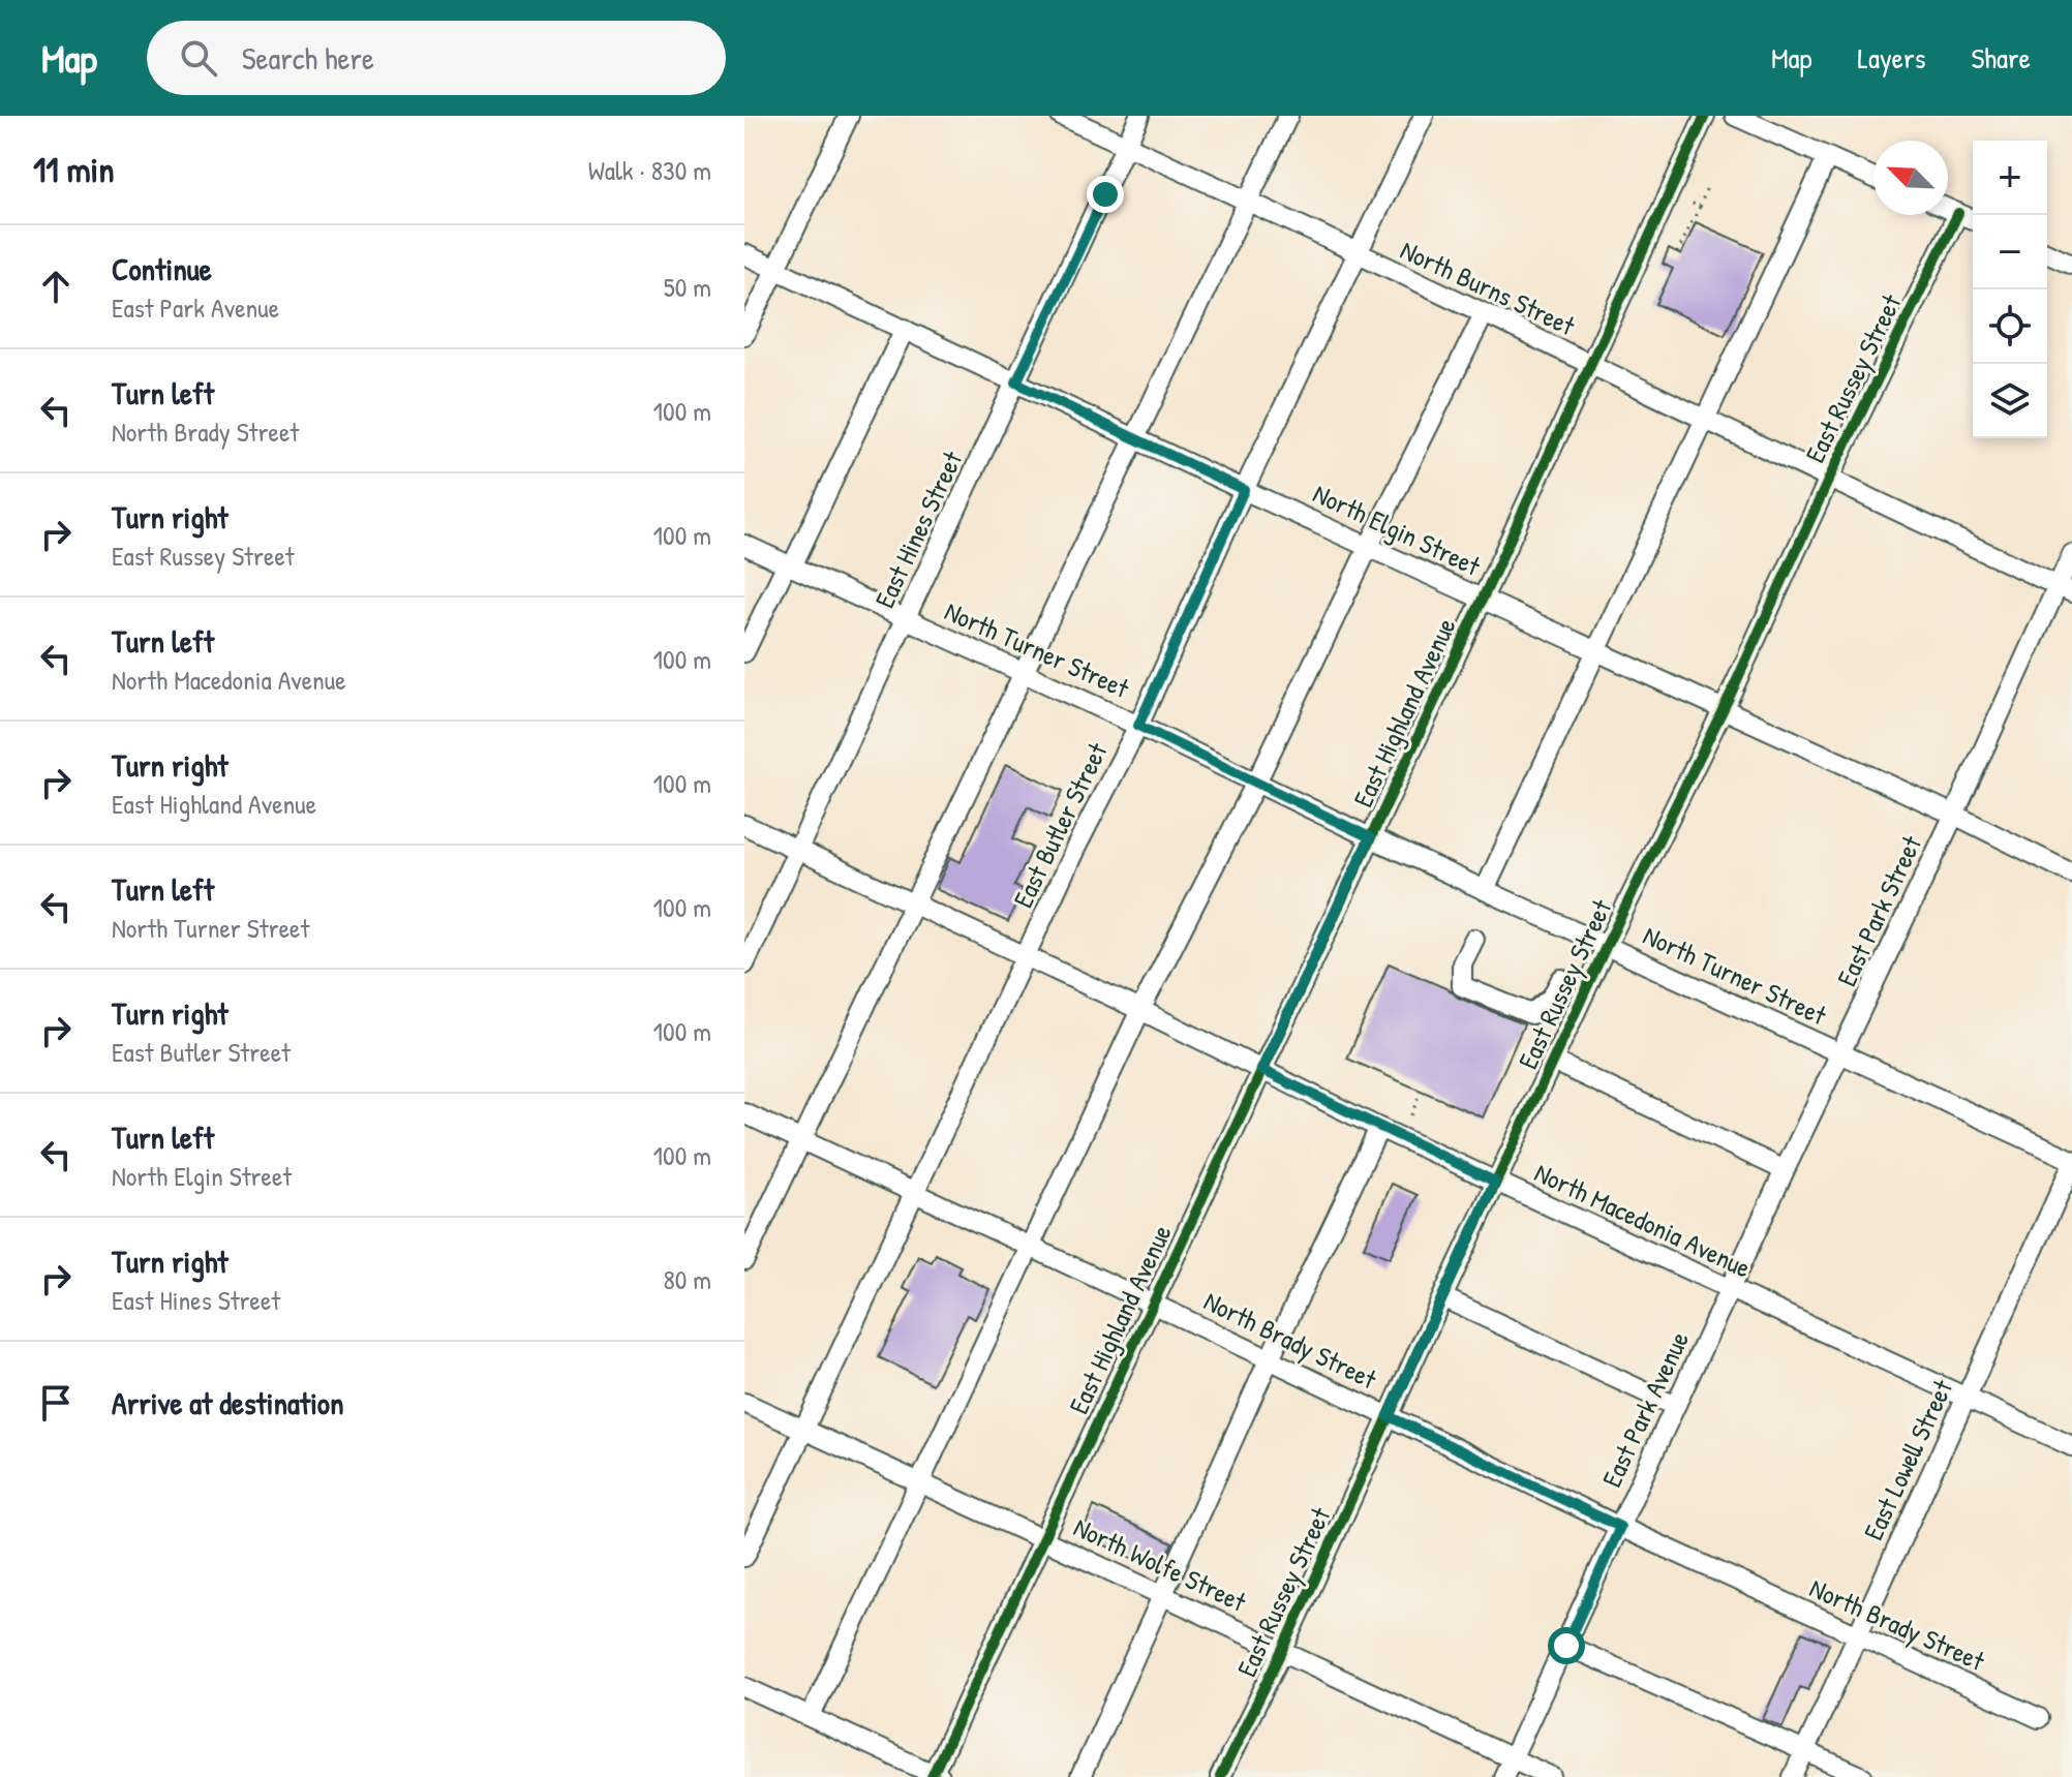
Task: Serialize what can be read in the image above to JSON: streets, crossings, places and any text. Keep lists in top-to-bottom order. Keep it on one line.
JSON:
{"streets":{"street":["North Burns Street","East Russey Street","East Hines Street","North Elgin Street","North Turner Street","East Highland Avenue","East Butler Street","East Park Street","North Macedonia Avenue","North Brady Street","East Park Avenue","East Lowell Street","North Wolfe Street"]},"crossings":[["North Burns Street","East Russey Street"],["North Burns Street","East Hines Street"],["North Burns Street","East Highland Avenue"],["North Burns Street","East Butler Street"],["North Burns Street","East Park Street"],["East Russey Street","North Elgin Street"],["East Russey Street","North Turner Street"],["East Russey Street","North Macedonia Avenue"],["East Russey Street","North Brady Street"],["East Russey Street","North Wolfe Street"],["East Hines Street","North Elgin Street"],["East Hines Street","North Turner Street"],["East Hines Street","North Macedonia Avenue"],["North Elgin Street","East Highland Avenue"],["North Elgin Street","East Butler Street"],["North Elgin Street","East Park Street"],["North Turner Street","East Highland Avenue"],["North Turner Street","East Butler Street"],["North Turner Street","East Park Street"],["North Turner Street","East Lowell Street"],["East Highland Avenue","North Macedonia Avenue"],["East Highland Avenue","North Brady Street"],["East Highland Avenue","North Wolfe Street"],["East Butler Street","North Macedonia Avenue"],["East Butler Street","North Brady Street"],["East Butler Street","North Wolfe Street"],["East Park Street","North Macedonia Avenue"],["East Park Street","East Park Avenue"],["North Macedonia Avenue","East Park Avenue"],["North Macedonia Avenue","East Lowell Street"],["North Brady Street","East Park Avenue"],["North Brady Street","East Lowell Street"],["East Park Avenue","North Wolfe Street"]],"north":"top left","page":{"header":"Map","search":"Search here","nav":["Map","Layers","Share"],"heading":["11 min","Walk · 830 m"],"map_buttons":["+","−"],"list":[["Continue","East Park Avenue","50 m"],["Turn left","North Brady Street","100 m"],["Turn right","East Russey Street","100 m"],["Turn left","North Macedonia Avenue","100 m"],["Turn right","East Highland Avenue","100 m"],["Turn left","North Turner Street","100 m"],["Turn right","East Butler Street","100 m"],["Turn left","North Elgin Street","100 m"],["Turn right","East Hines Street","80 m"],"Arrive at destination"]}}
